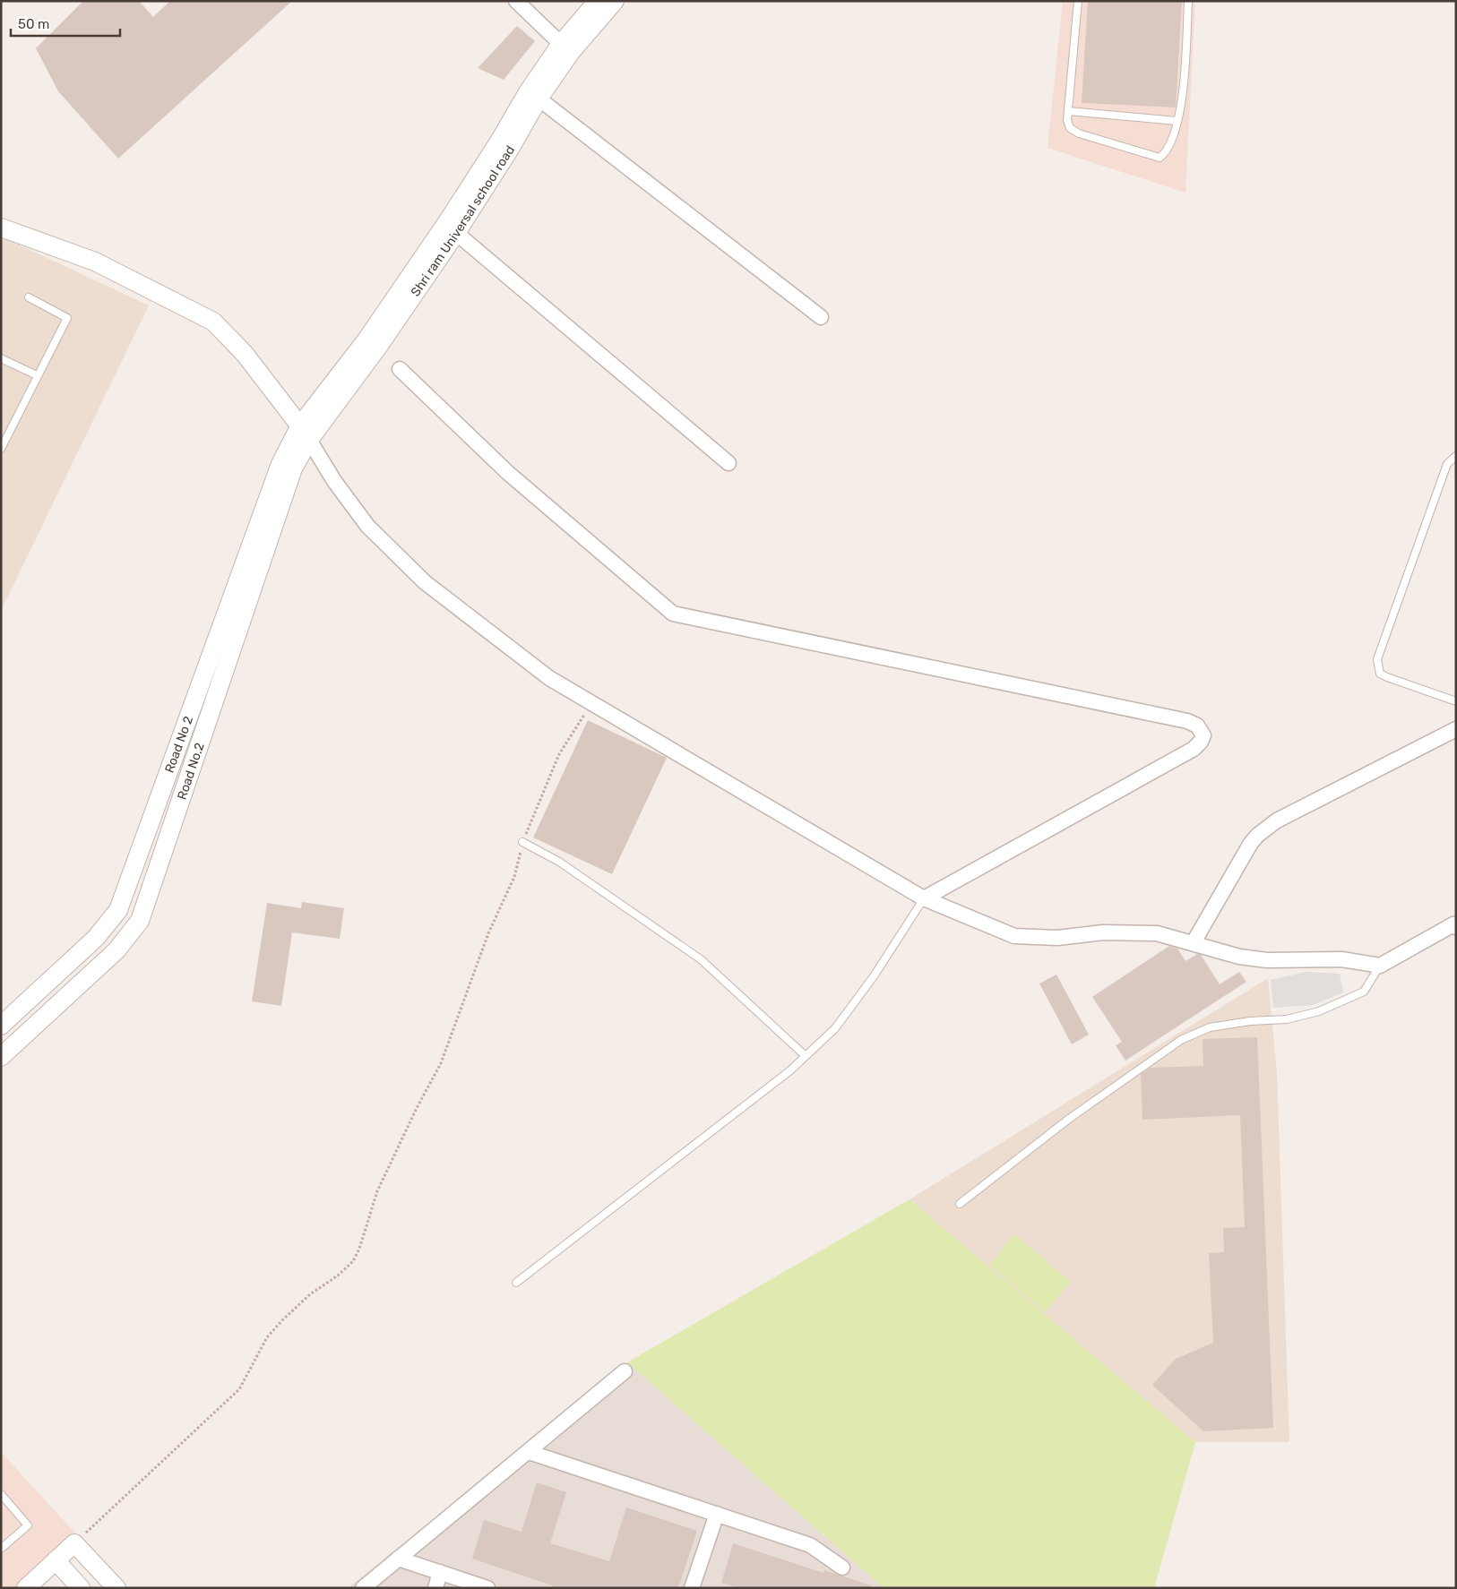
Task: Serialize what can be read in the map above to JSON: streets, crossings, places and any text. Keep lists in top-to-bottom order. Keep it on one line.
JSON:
{"streets":{"street":["Shri ram Universal school road","Road No 2","Road No.2"]},"crossings":[["Shri ram Universal school road","Road No 2"],["Shri ram Universal school road","Road No.2"],["Road No 2","Road No.2"]],"scale_bar":"50 m"}
